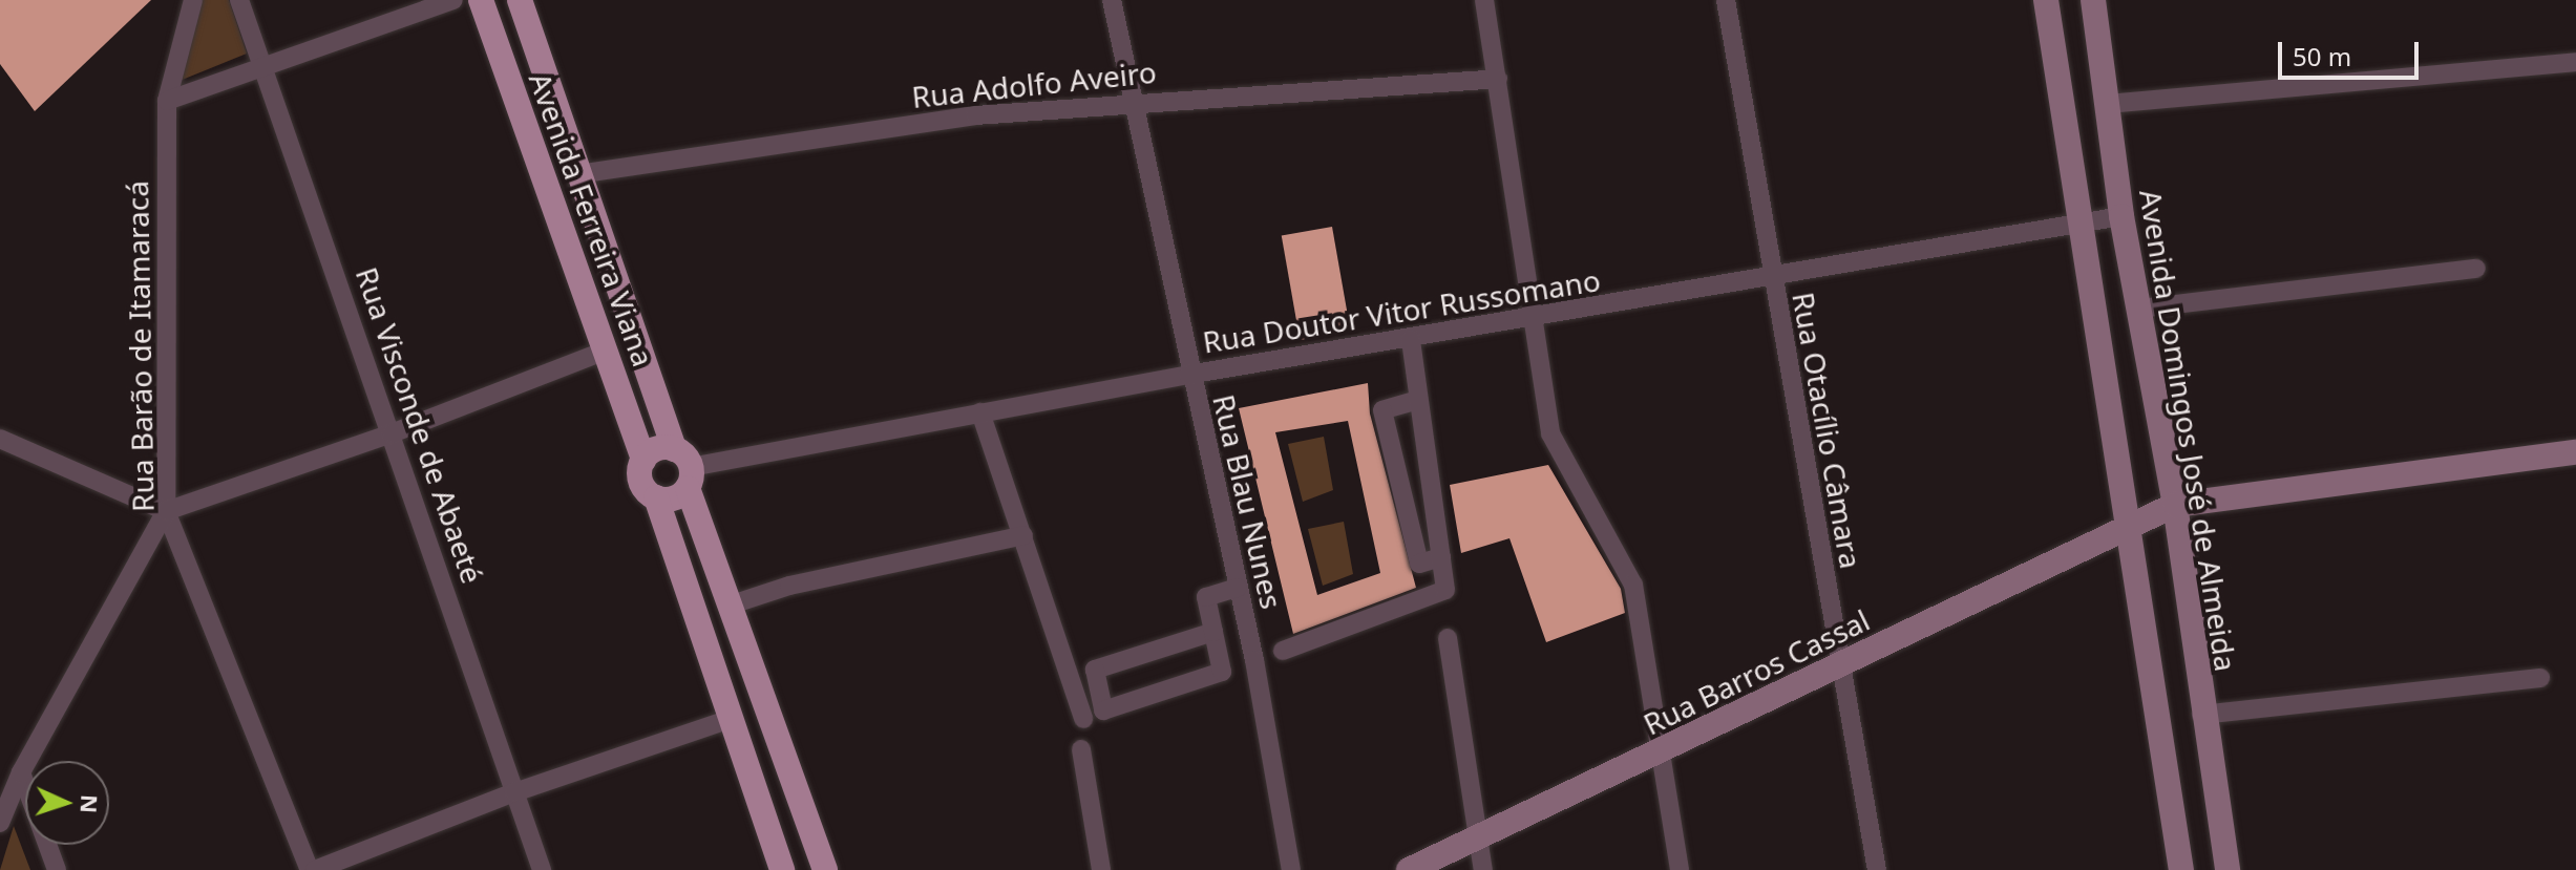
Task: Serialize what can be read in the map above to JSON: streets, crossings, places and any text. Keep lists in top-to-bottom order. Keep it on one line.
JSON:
{"streets":{"main road":["Avenida Ferreira Viana","Avenida Domingos José de Almeida","Rua Barros Cassal"],"street":["Rua Adolfo Aveiro","Rua Doutor Vitor Russomano","Rua Barão de Itamaracá","Rua Visconde de Abaeté","Rua Otacílio Câmara","Rua Blau Nunes"]},"crossings":[["Rua Adolfo Aveiro","Avenida Ferreira Viana"],["Rua Adolfo Aveiro","Rua Blau Nunes"],["Avenida Ferreira Viana","Rua Doutor Vitor Russomano"],["Rua Doutor Vitor Russomano","Rua Otacílio Câmara"],["Rua Doutor Vitor Russomano","Avenida Domingos José de Almeida"],["Rua Doutor Vitor Russomano","Rua Blau Nunes"],["Rua Otacílio Câmara","Rua Barros Cassal"],["Avenida Domingos José de Almeida","Rua Barros Cassal"]],"scale_bar":"50 m","north":"right"}
